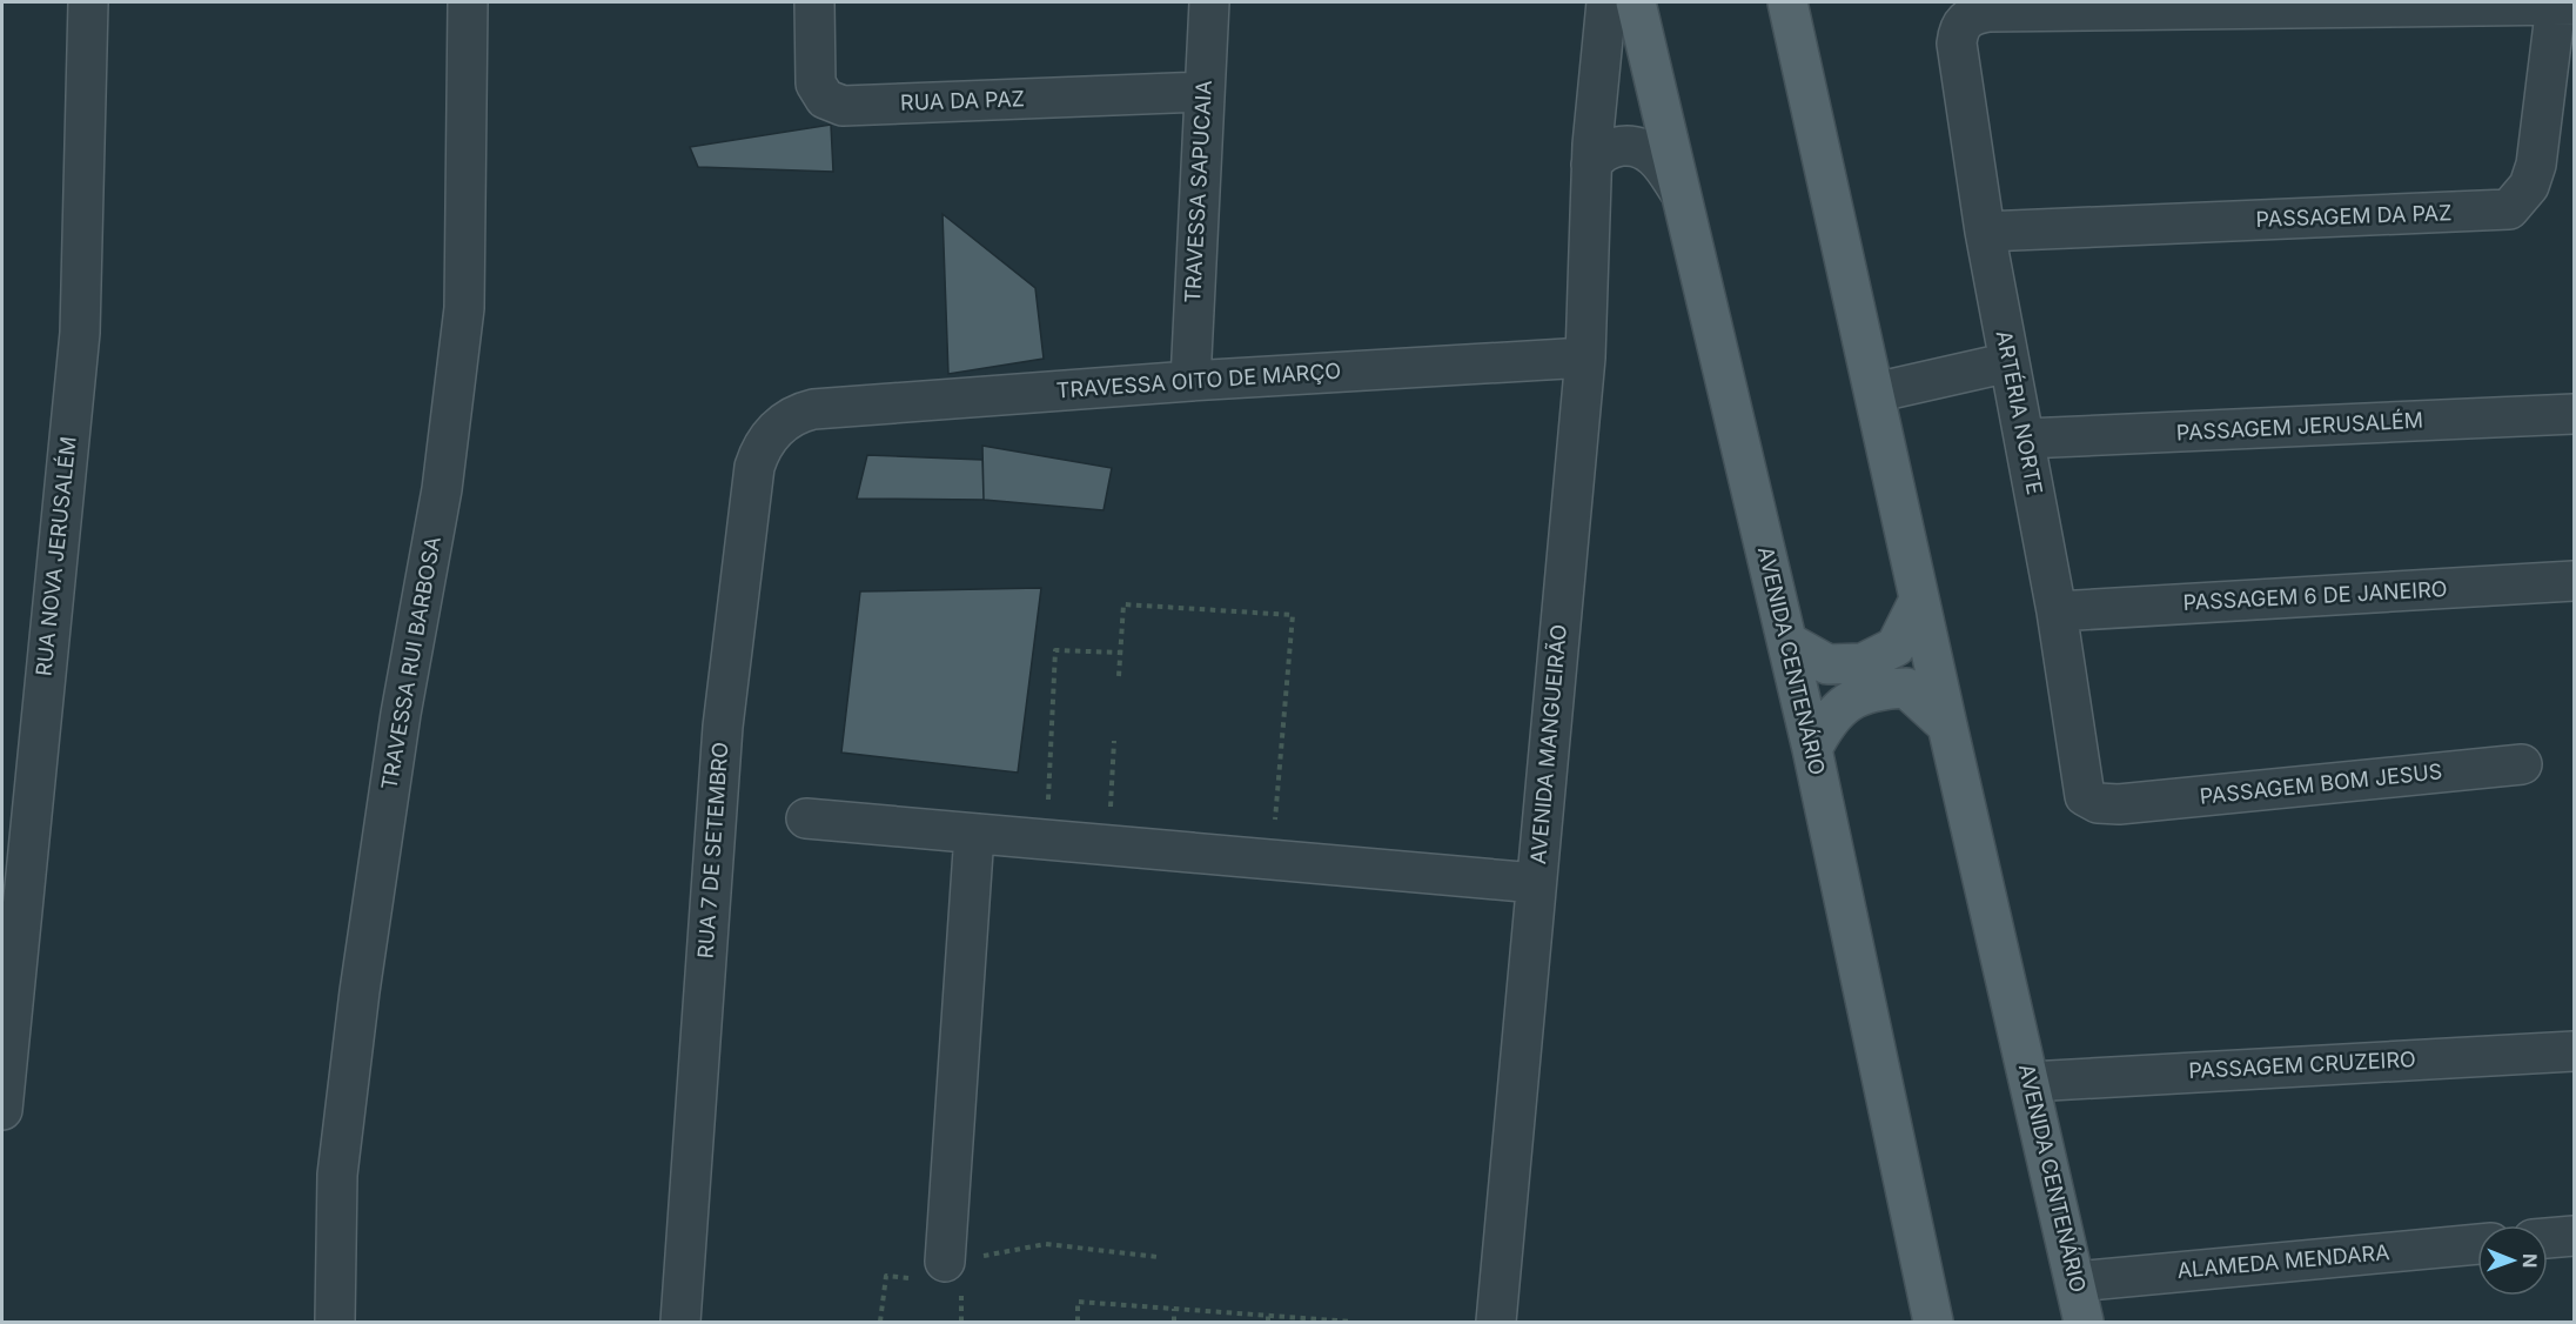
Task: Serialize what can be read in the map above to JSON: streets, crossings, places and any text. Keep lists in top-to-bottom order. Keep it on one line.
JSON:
{"streets":{"main road":["AVENIDA CENTENÁRIO"],"street":["RUA DA PAZ","TRAVESSA SAPUCAIA","PASSAGEM DA PAZ","TRAVESSA OITO DE MARÇO","ARTÉRIA NORTE","PASSAGEM JERUSALÉM","RUA NOVA JERUSALÉM","PASSAGEM 6 DE JANEIRO","TRAVESSA RUI BARBOSA","AVENIDA MANGUEIRÃO","PASSAGEM BOM JESUS","RUA 7 DE SETEMBRO","PASSAGEM CRUZEIRO","ALAMEDA MENDARA"]},"crossings":[["RUA DA PAZ","TRAVESSA SAPUCAIA"],["TRAVESSA SAPUCAIA","TRAVESSA OITO DE MARÇO"],["PASSAGEM DA PAZ","ARTÉRIA NORTE"],["TRAVESSA OITO DE MARÇO","AVENIDA MANGUEIRÃO"],["TRAVESSA OITO DE MARÇO","RUA 7 DE SETEMBRO"],["ARTÉRIA NORTE","PASSAGEM JERUSALÉM"],["ARTÉRIA NORTE","PASSAGEM 6 DE JANEIRO"],["ARTÉRIA NORTE","PASSAGEM BOM JESUS"],["AVENIDA CENTENÁRIO","PASSAGEM CRUZEIRO"],["AVENIDA CENTENÁRIO","ALAMEDA MENDARA"]],"north":"right"}
